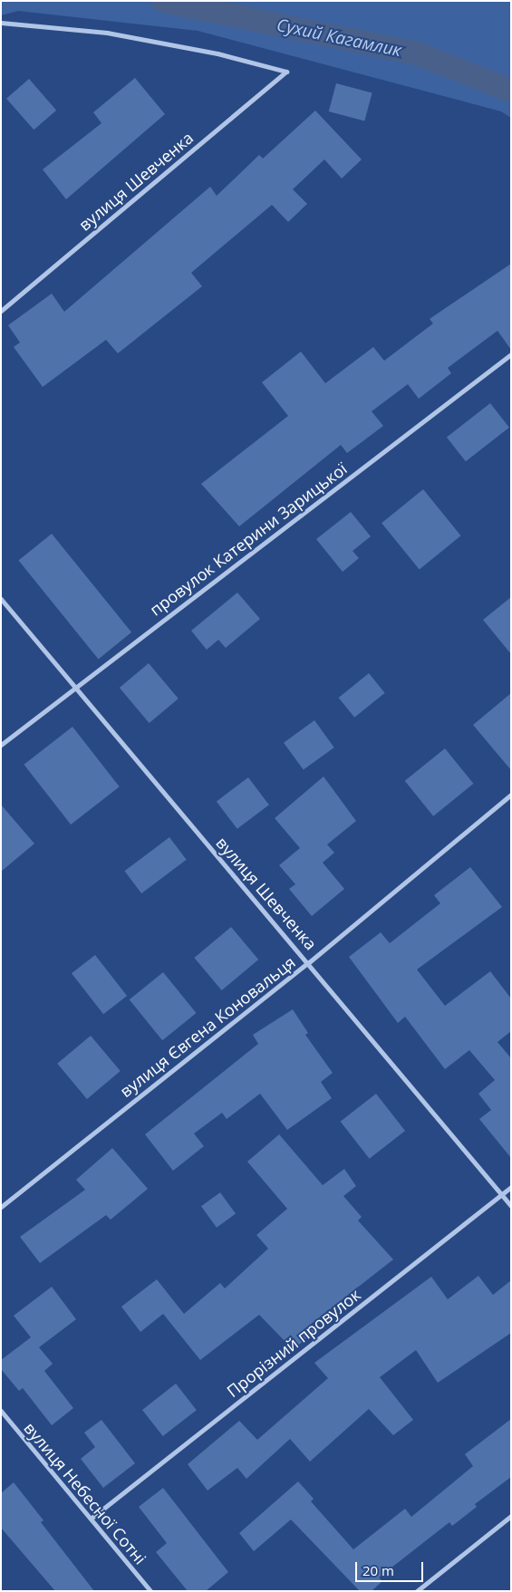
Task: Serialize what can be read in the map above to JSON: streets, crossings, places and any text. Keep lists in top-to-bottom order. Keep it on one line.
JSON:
{"streets":{"street":["вулиця Шевченка","провулок Катерини Зарицької","вулиця Євгена Коновальця","Прорізний провулок","вулиця Небесної Сотні"]},"crossings":[["вулиця Шевченка","провулок Катерини Зарицької"],["вулиця Шевченка","вулиця Євгена Коновальця"],["вулиця Шевченка","Прорізний провулок"],["Прорізний провулок","вулиця Небесної Сотні"]],"water":["Сухий Кагамлик"],"scale_bar":"20 m"}
